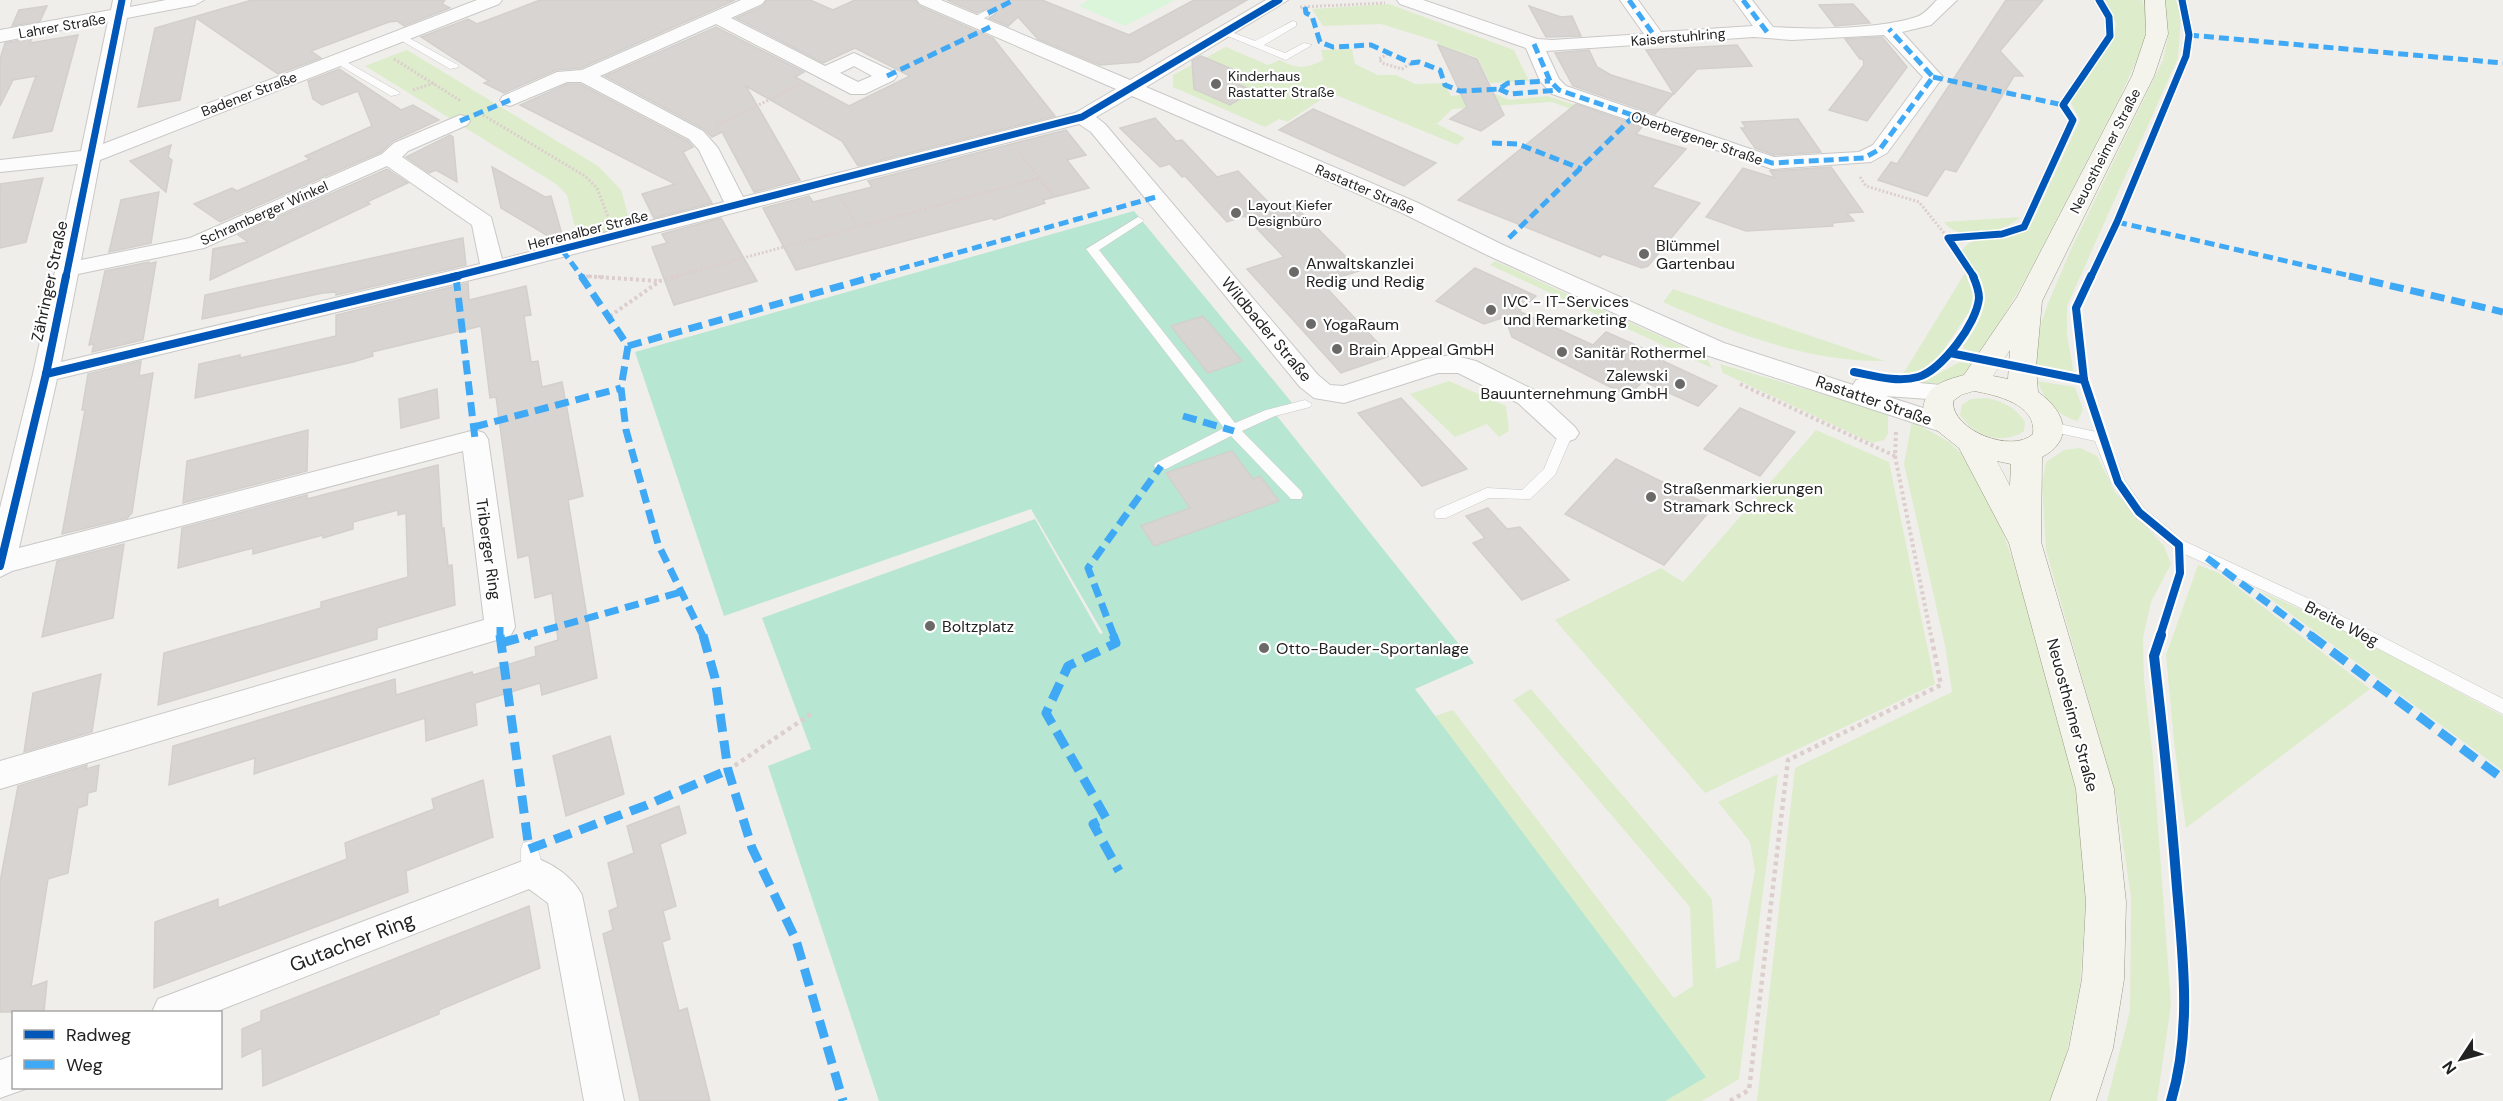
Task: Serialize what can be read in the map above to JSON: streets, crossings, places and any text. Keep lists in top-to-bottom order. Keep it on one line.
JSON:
{"streets":{"main road":["Neuostheimer Straße"],"street":["Lahrer Straße","Kaiserstuhlring","Badener Straße","Oberbergener Straße","Rastatter Straße","Schramberger Winkel","Herrenalber Straße","Zähringer Straße","Wildbader Straße","Triberger Ring","Gutacher Ring"],"lane":["Breite Weg"]},"crossings":[["Lahrer Straße","Zähringer Straße"],["Kaiserstuhlring","Oberbergener Straße"],["Badener Straße","Zähringer Straße"],["Neuostheimer Straße","Rastatter Straße"],["Rastatter Straße","Herrenalber Straße"],["Schramberger Winkel","Zähringer Straße"],["Herrenalber Straße","Zähringer Straße"],["Herrenalber Straße","Wildbader Straße"],["Zähringer Straße","Triberger Ring"]],"places":["Kinderhaus Rastatter Straße","Layout Kiefer Designbüro","Blümmel Gartenbau","Anwaltskanzlei Redig und Redig","IVC - IT-Services und Remarketing","YogaRaum","Brain Appeal GmbH","Sanitär Rothermel","Zalewski Bauunternehmung GmbH","Straßenmarkierungen Stramark Schreck","Boltzplatz","Otto-Bauder-Sportanlage"],"legend":["Radweg","Weg"],"north":"bottom left"}
